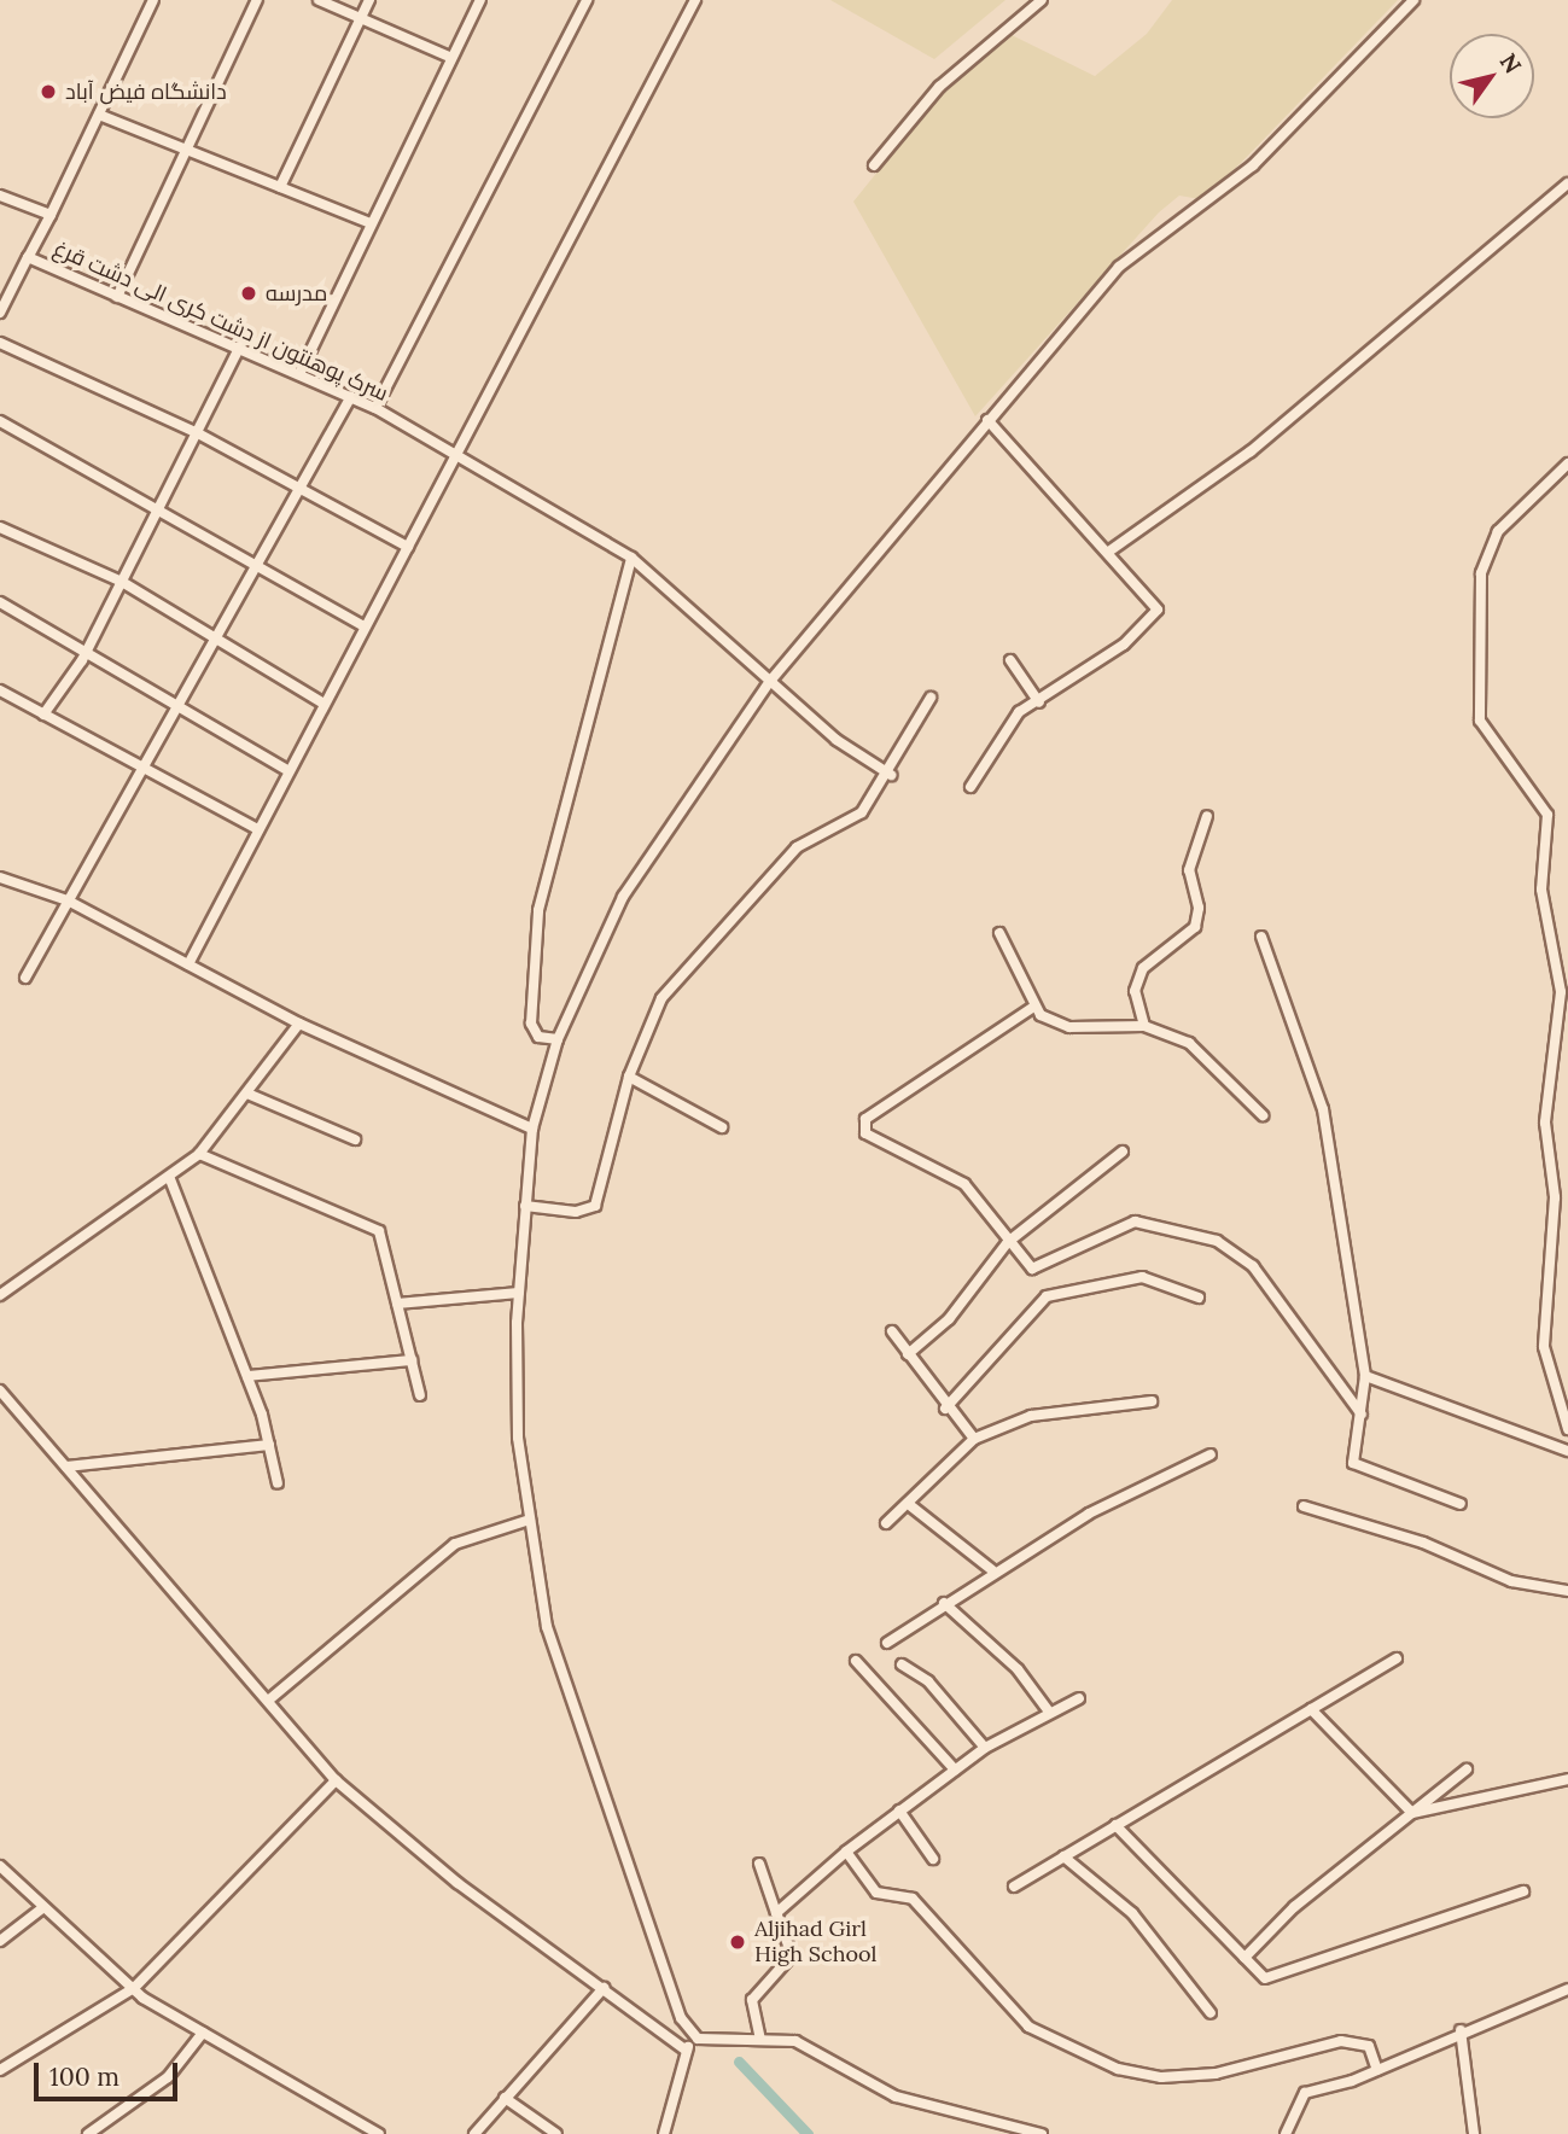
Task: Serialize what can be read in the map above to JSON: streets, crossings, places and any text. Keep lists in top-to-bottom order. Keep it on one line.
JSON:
{"streets":{"street":["سرک پوهنتون از دشت کری الی دشت قرغ"]},"places":["دانشگاه فیض آباد","مدرسه","Aljihad Girl High School"],"scale_bar":"100 m","north":"top right"}
